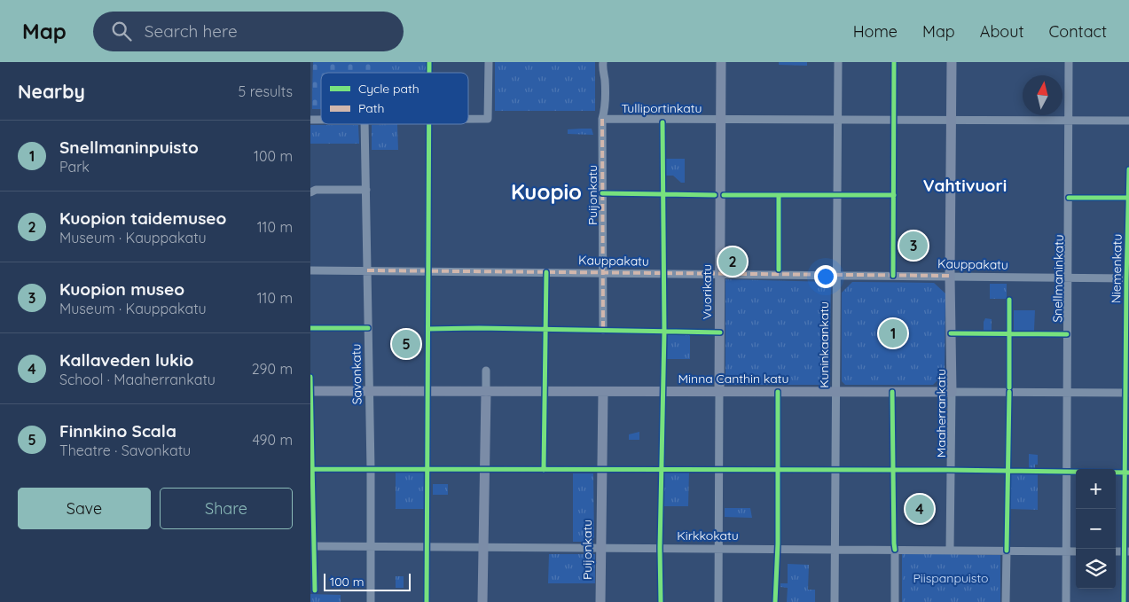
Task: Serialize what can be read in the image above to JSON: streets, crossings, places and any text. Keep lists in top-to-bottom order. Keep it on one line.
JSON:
{"streets":{"main road":["Puijonkatu","Vuorikatu","Minna Canthin katu","Maaherrankatu"],"street":["Tulliportinkatu","Kauppakatu","Snellmaninkatu","Kuninkaankatu","Savonkatu","Kirkkokatu"],"cycle path":["Niemenkatu"]},"crossings":[["Tulliportinkatu","Puijonkatu"],["Tulliportinkatu","Snellmaninkatu"],["Tulliportinkatu","Vuorikatu"],["Tulliportinkatu","Kuninkaankatu"],["Tulliportinkatu","Maaherrankatu"],["Puijonkatu","Kauppakatu"],["Puijonkatu","Minna Canthin katu"],["Puijonkatu","Kirkkokatu"],["Kauppakatu","Snellmaninkatu"],["Kauppakatu","Vuorikatu"],["Kauppakatu","Kuninkaankatu"],["Kauppakatu","Savonkatu"],["Kauppakatu","Maaherrankatu"],["Snellmaninkatu","Minna Canthin katu"],["Snellmaninkatu","Kirkkokatu"],["Vuorikatu","Minna Canthin katu"],["Vuorikatu","Kirkkokatu"],["Kuninkaankatu","Minna Canthin katu"],["Kuninkaankatu","Kirkkokatu"],["Savonkatu","Minna Canthin katu"],["Savonkatu","Kirkkokatu"],["Minna Canthin katu","Maaherrankatu"],["Maaherrankatu","Kirkkokatu"]],"districts":["Vahtivuori","Kuopio"],"parks":["Piispanpuisto"],"legend":["Cycle path","Path"],"scale_bar":"100 m","north":"top","page":{"header":"Map","search":"Search here","nav":["Home","Map","About","Contact"],"heading":["Nearby","5 results"],"list":[{"mark":"1","name":"Snellmaninpuisto","note":"Park","value":"100 m"},{"mark":"2","name":"Kuopion taidemuseo","note":"Museum · Kauppakatu","value":"110 m"},{"mark":"3","name":"Kuopion museo","note":"Museum · Kauppakatu","value":"110 m"},{"mark":"4","name":"Kallaveden lukio","note":"School · Maaherrankatu","value":"290 m"},{"mark":"5","name":"Finnkino Scala","note":"Theatre · Savonkatu","value":"490 m"}],"pins":["3","2","1","5","4"],"map_buttons":["+","−"],"buttons":["Save","Share"],"scale":"100 m"}}
